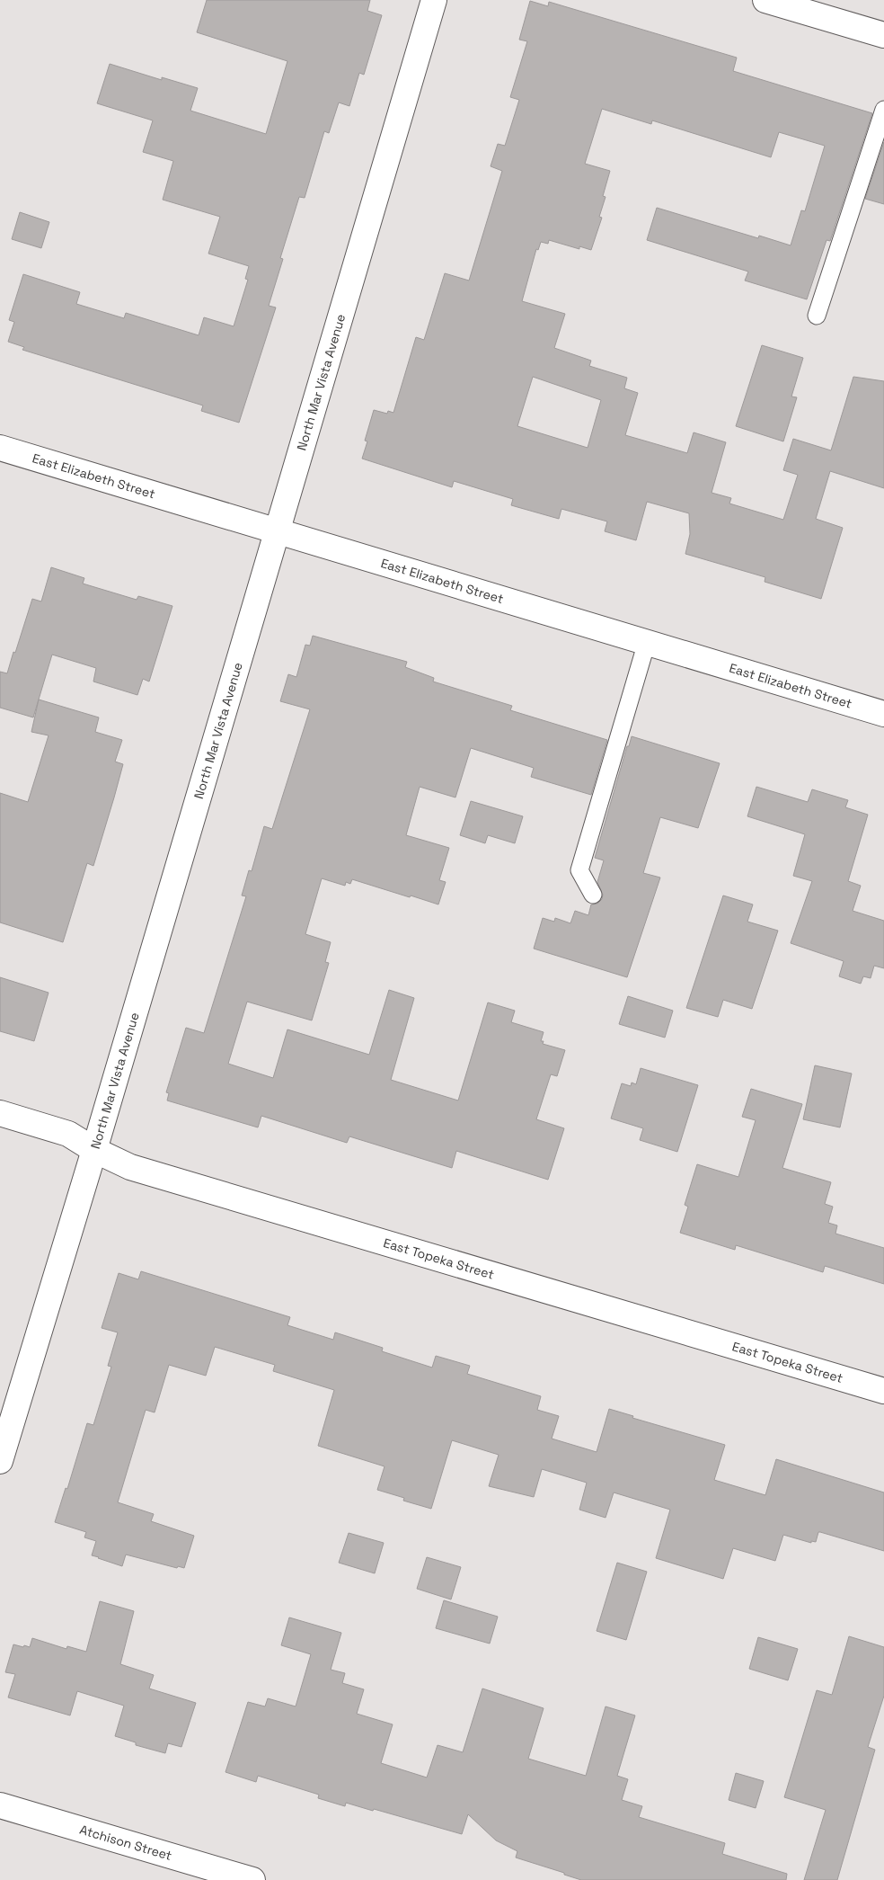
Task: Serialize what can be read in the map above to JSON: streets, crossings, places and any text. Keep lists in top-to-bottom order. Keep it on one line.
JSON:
{"streets":{"street":["North Mar Vista Avenue","East Elizabeth Street","East Topeka Street","Atchison Street"]},"crossings":[["North Mar Vista Avenue","East Elizabeth Street"],["North Mar Vista Avenue","East Topeka Street"]]}
